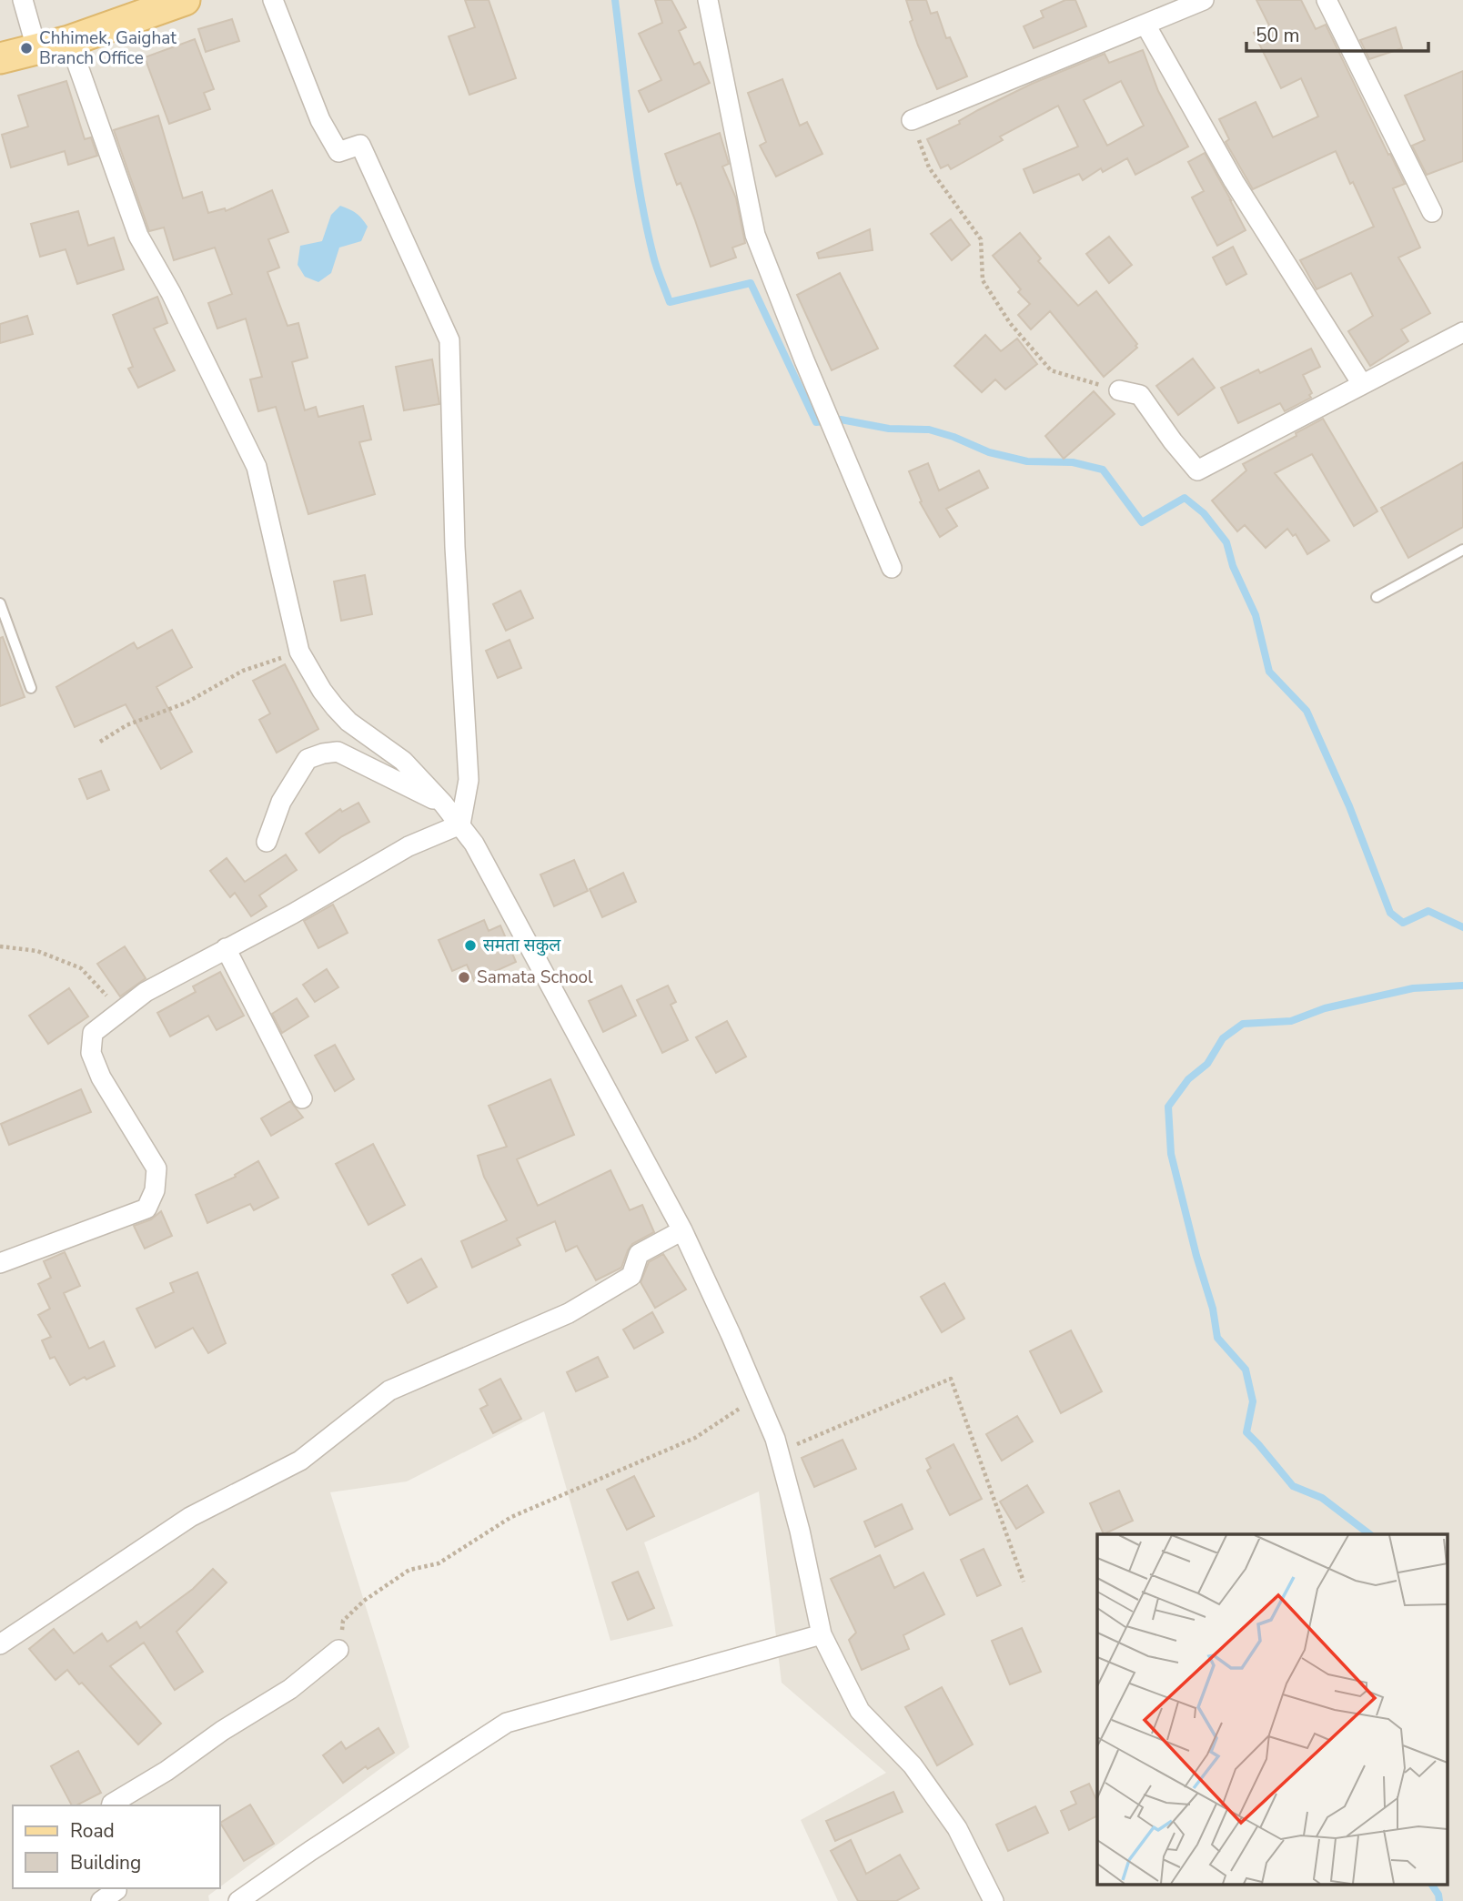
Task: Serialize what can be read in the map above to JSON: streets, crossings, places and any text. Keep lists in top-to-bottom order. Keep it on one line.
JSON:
{"places":["Chhimek, Gaighat Branch Office","समता सकुल","Samata School"],"legend":["Road","Building"],"scale_bar":"50 m"}
